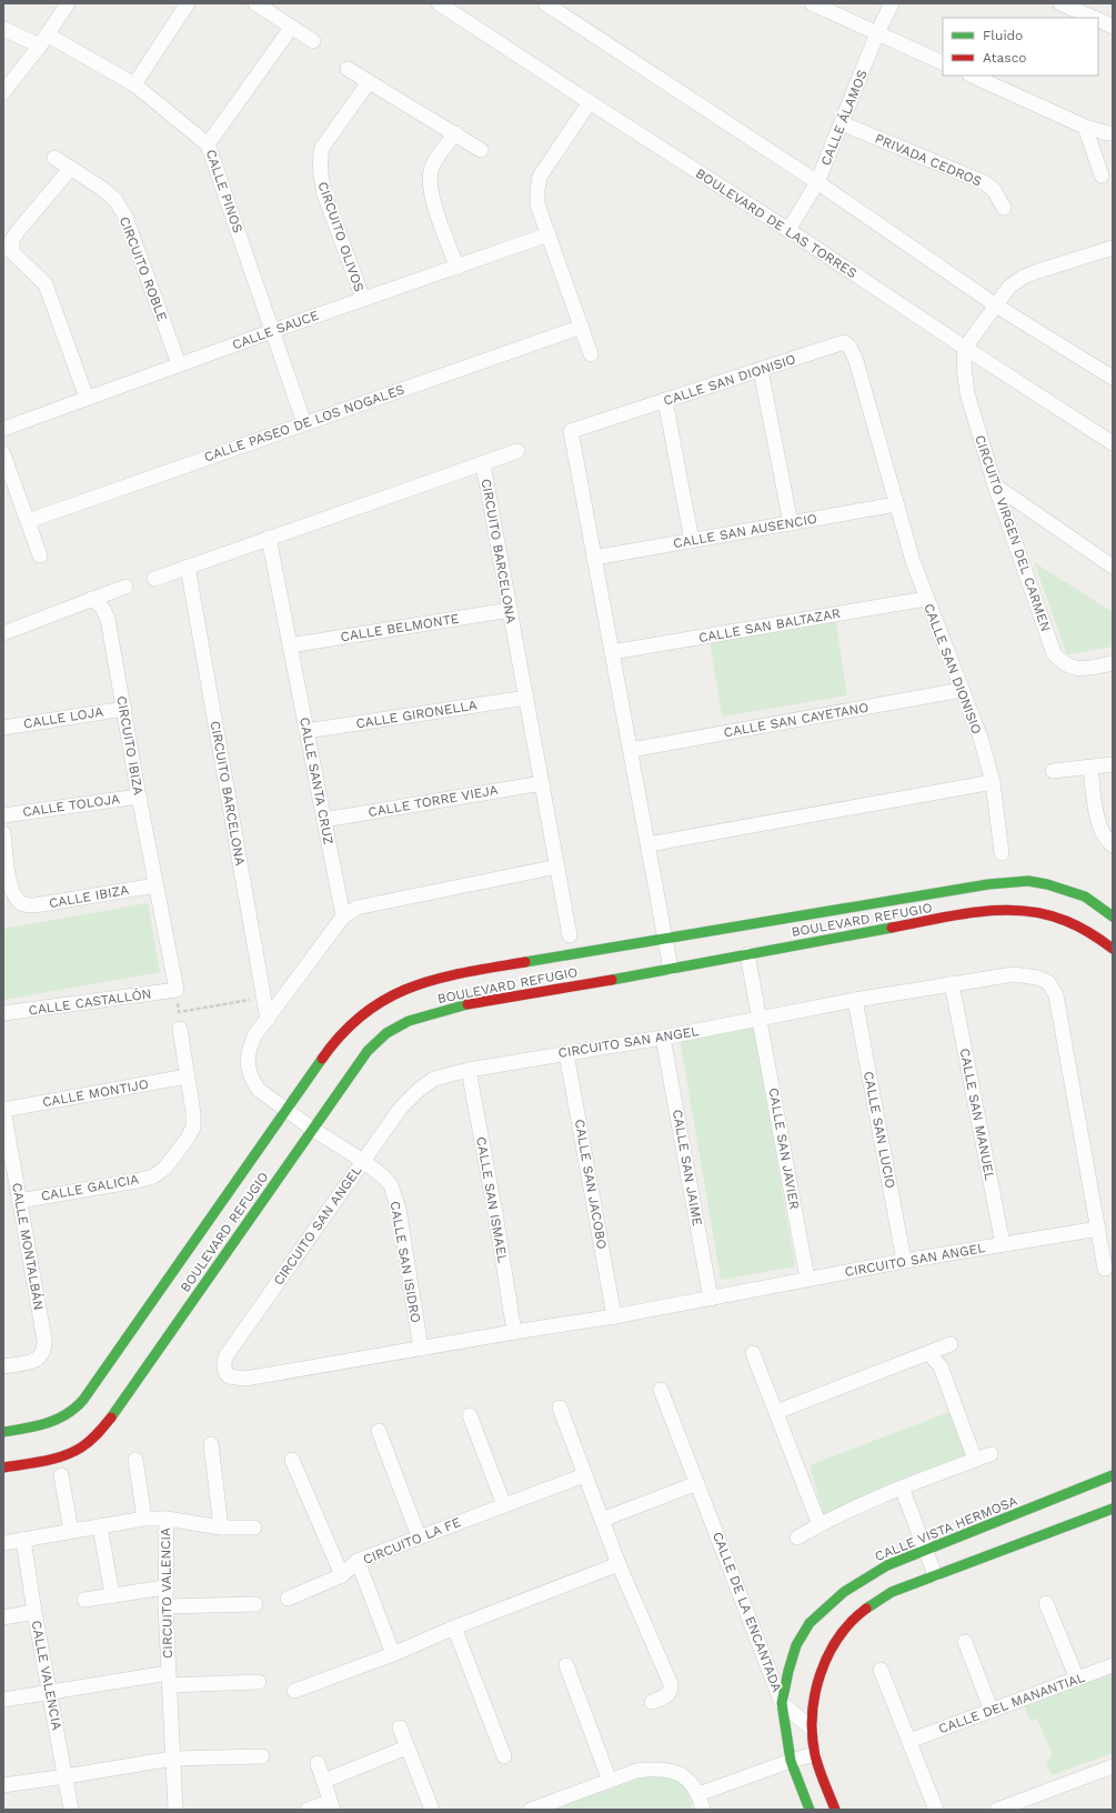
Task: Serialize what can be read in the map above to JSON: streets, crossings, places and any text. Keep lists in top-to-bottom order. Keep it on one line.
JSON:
{"streets":{"street":["CALLE ÁLAMOS","PRIVADA CEDROS","CALLE PINOS","BOULEVARD DE LAS TORRES","CIRCUITO OLIVOS","CIRCUITO ROBLE","CALLE SAUCE","CALLE SAN DIONISIO","CALLE PASEO DE LOS NOGALES","CALLE SAN AUSENCIO","CIRCUITO VIRGEN DEL CARMEN","CIRCUITO BARCELONA","CALLE SAN BALTAZAR","CALLE BELMONTE","CALLE GIRONELLA","CALLE LOJA","CALLE SAN CAYETANO","CIRCUITO IBIZA","CALLE SANTA CRUZ","CALLE TORRE VIEJA","CALLE TOLOJA","CALLE IBIZA","BOULEVARD REFUGIO","CALLE CASTALLÓN","CIRCUITO SAN ANGEL","CALLE MONTIJO","CALLE SAN MANUEL","CALLE SAN LUCIO","CALLE SAN JAVIER","CALLE SAN JAIME","CALLE SAN JACOBO","CALLE GALICIA","CALLE SAN ISMAEL","CALLE MONTALBÁN","CALLE SAN ISIDRO","CALLE VISTA HERMOSA","CIRCUITO LA FE","CIRCUITO VALENCIA","CALLE DE LA ENCANTADA","CALLE VALENCIA","CALLE DEL MANANTIAL"]},"crossings":[["CALLE ÁLAMOS","PRIVADA CEDROS"],["CALLE ÁLAMOS","BOULEVARD DE LAS TORRES"],["CALLE PINOS","CALLE SAUCE"],["CALLE PINOS","CALLE PASEO DE LOS NOGALES"],["BOULEVARD DE LAS TORRES","CIRCUITO VIRGEN DEL CARMEN"],["CIRCUITO OLIVOS","CALLE SAUCE"],["CIRCUITO ROBLE","CALLE SAUCE"],["CALLE SAN DIONISIO","CALLE SAN AUSENCIO"],["CALLE SAN DIONISIO","CALLE SAN BALTAZAR"],["CALLE SAN DIONISIO","CALLE SAN CAYETANO"],["CALLE SAN DIONISIO","BOULEVARD REFUGIO"],["CIRCUITO BARCELONA","CALLE BELMONTE"],["CIRCUITO BARCELONA","CALLE GIRONELLA"],["CIRCUITO BARCELONA","CALLE TORRE VIEJA"],["CALLE BELMONTE","CALLE SANTA CRUZ"],["CALLE GIRONELLA","CALLE SANTA CRUZ"],["CALLE LOJA","CIRCUITO IBIZA"],["CIRCUITO IBIZA","CALLE TOLOJA"],["CIRCUITO IBIZA","CALLE IBIZA"],["CIRCUITO IBIZA","CALLE CASTALLÓN"],["CALLE SANTA CRUZ","CALLE TORRE VIEJA"],["BOULEVARD REFUGIO","CALLE SAN JAVIER"],["CIRCUITO SAN ANGEL","CALLE SAN MANUEL"],["CIRCUITO SAN ANGEL","CALLE SAN LUCIO"],["CIRCUITO SAN ANGEL","CALLE SAN JAVIER"],["CIRCUITO SAN ANGEL","CALLE SAN JAIME"],["CIRCUITO SAN ANGEL","CALLE SAN JACOBO"],["CIRCUITO SAN ANGEL","CALLE SAN ISMAEL"],["CIRCUITO SAN ANGEL","CALLE SAN ISIDRO"],["CALLE MONTIJO","CALLE GALICIA"],["CALLE MONTIJO","CALLE MONTALBÁN"],["CALLE GALICIA","CALLE MONTALBÁN"],["CALLE VISTA HERMOSA","CALLE DE LA ENCANTADA"],["CIRCUITO VALENCIA","CALLE VALENCIA"]],"legend":["Fluido","Atasco"]}
